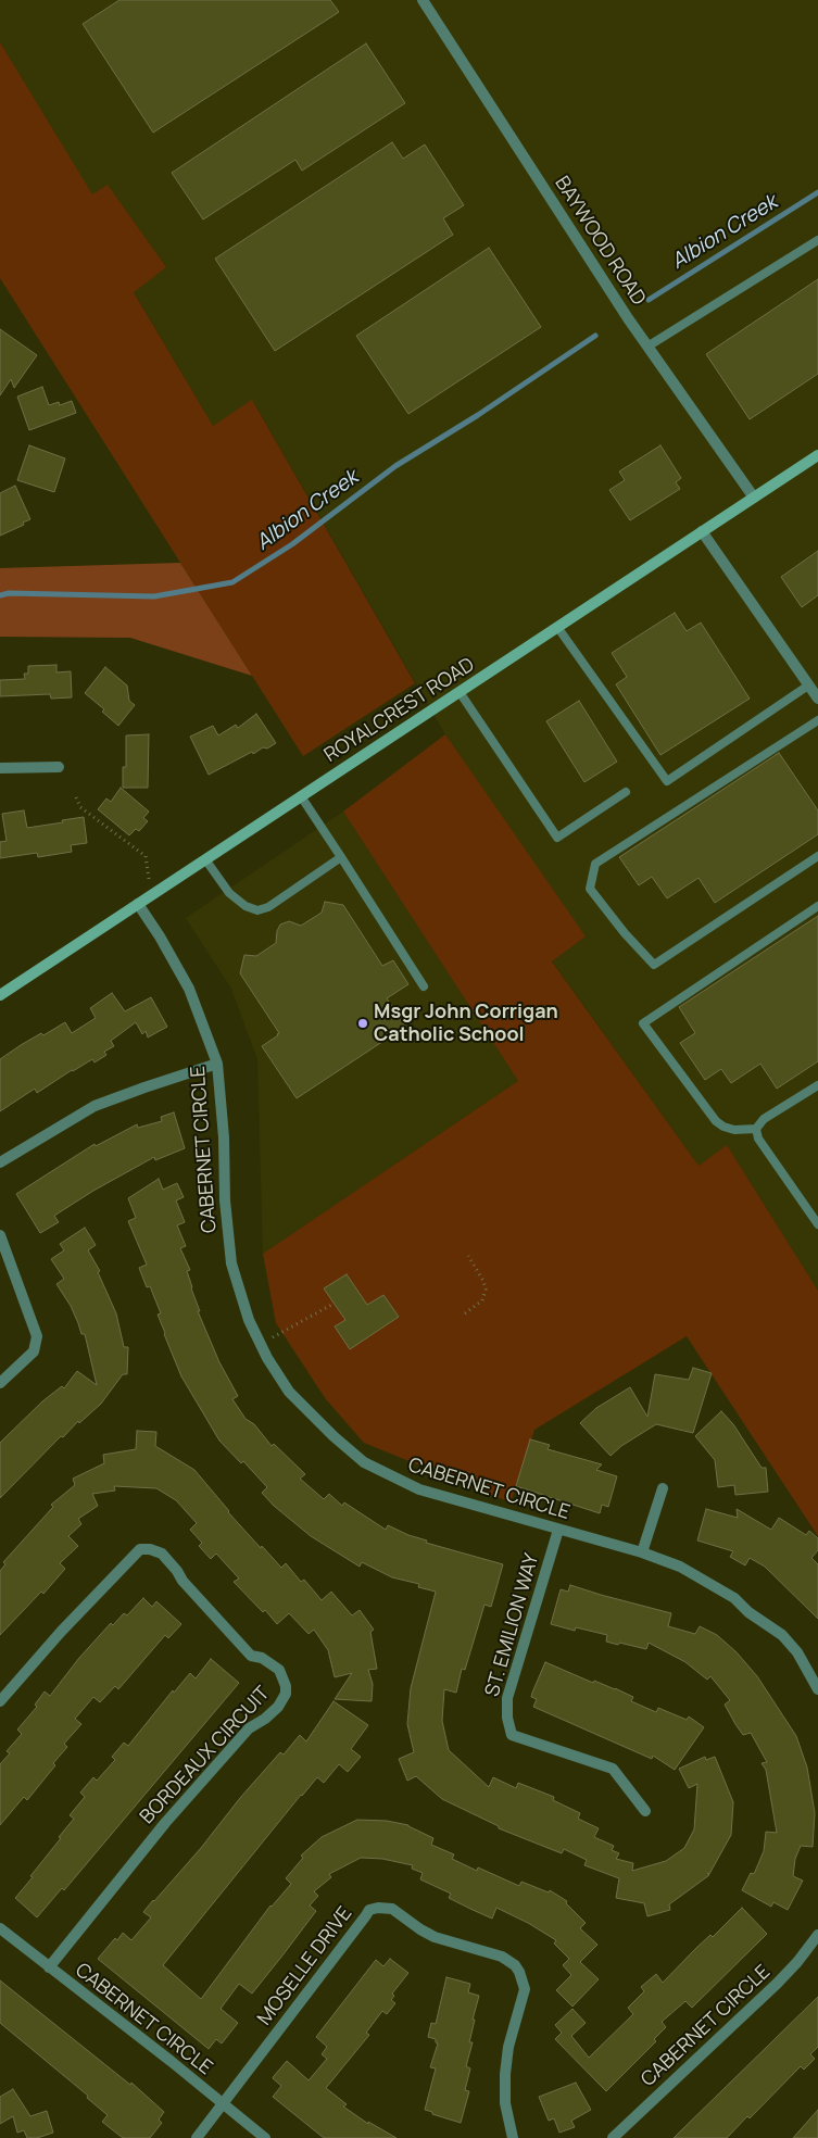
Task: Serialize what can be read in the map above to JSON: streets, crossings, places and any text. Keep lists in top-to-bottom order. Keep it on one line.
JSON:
{"streets":{"street":["BAYWOOD ROAD","ROYALCREST ROAD","CABERNET CIRCLE","ST. EMILION WAY","BORDEAUX CIRCUIT","MOSELLE DRIVE"]},"crossings":[["BAYWOOD ROAD","ROYALCREST ROAD"],["ROYALCREST ROAD","CABERNET CIRCLE"],["CABERNET CIRCLE","ST. EMILION WAY"],["CABERNET CIRCLE","BORDEAUX CIRCUIT"],["CABERNET CIRCLE","MOSELLE DRIVE"]],"water":["Albion Creek"],"places":["Msgr John Corrigan Catholic School"]}
